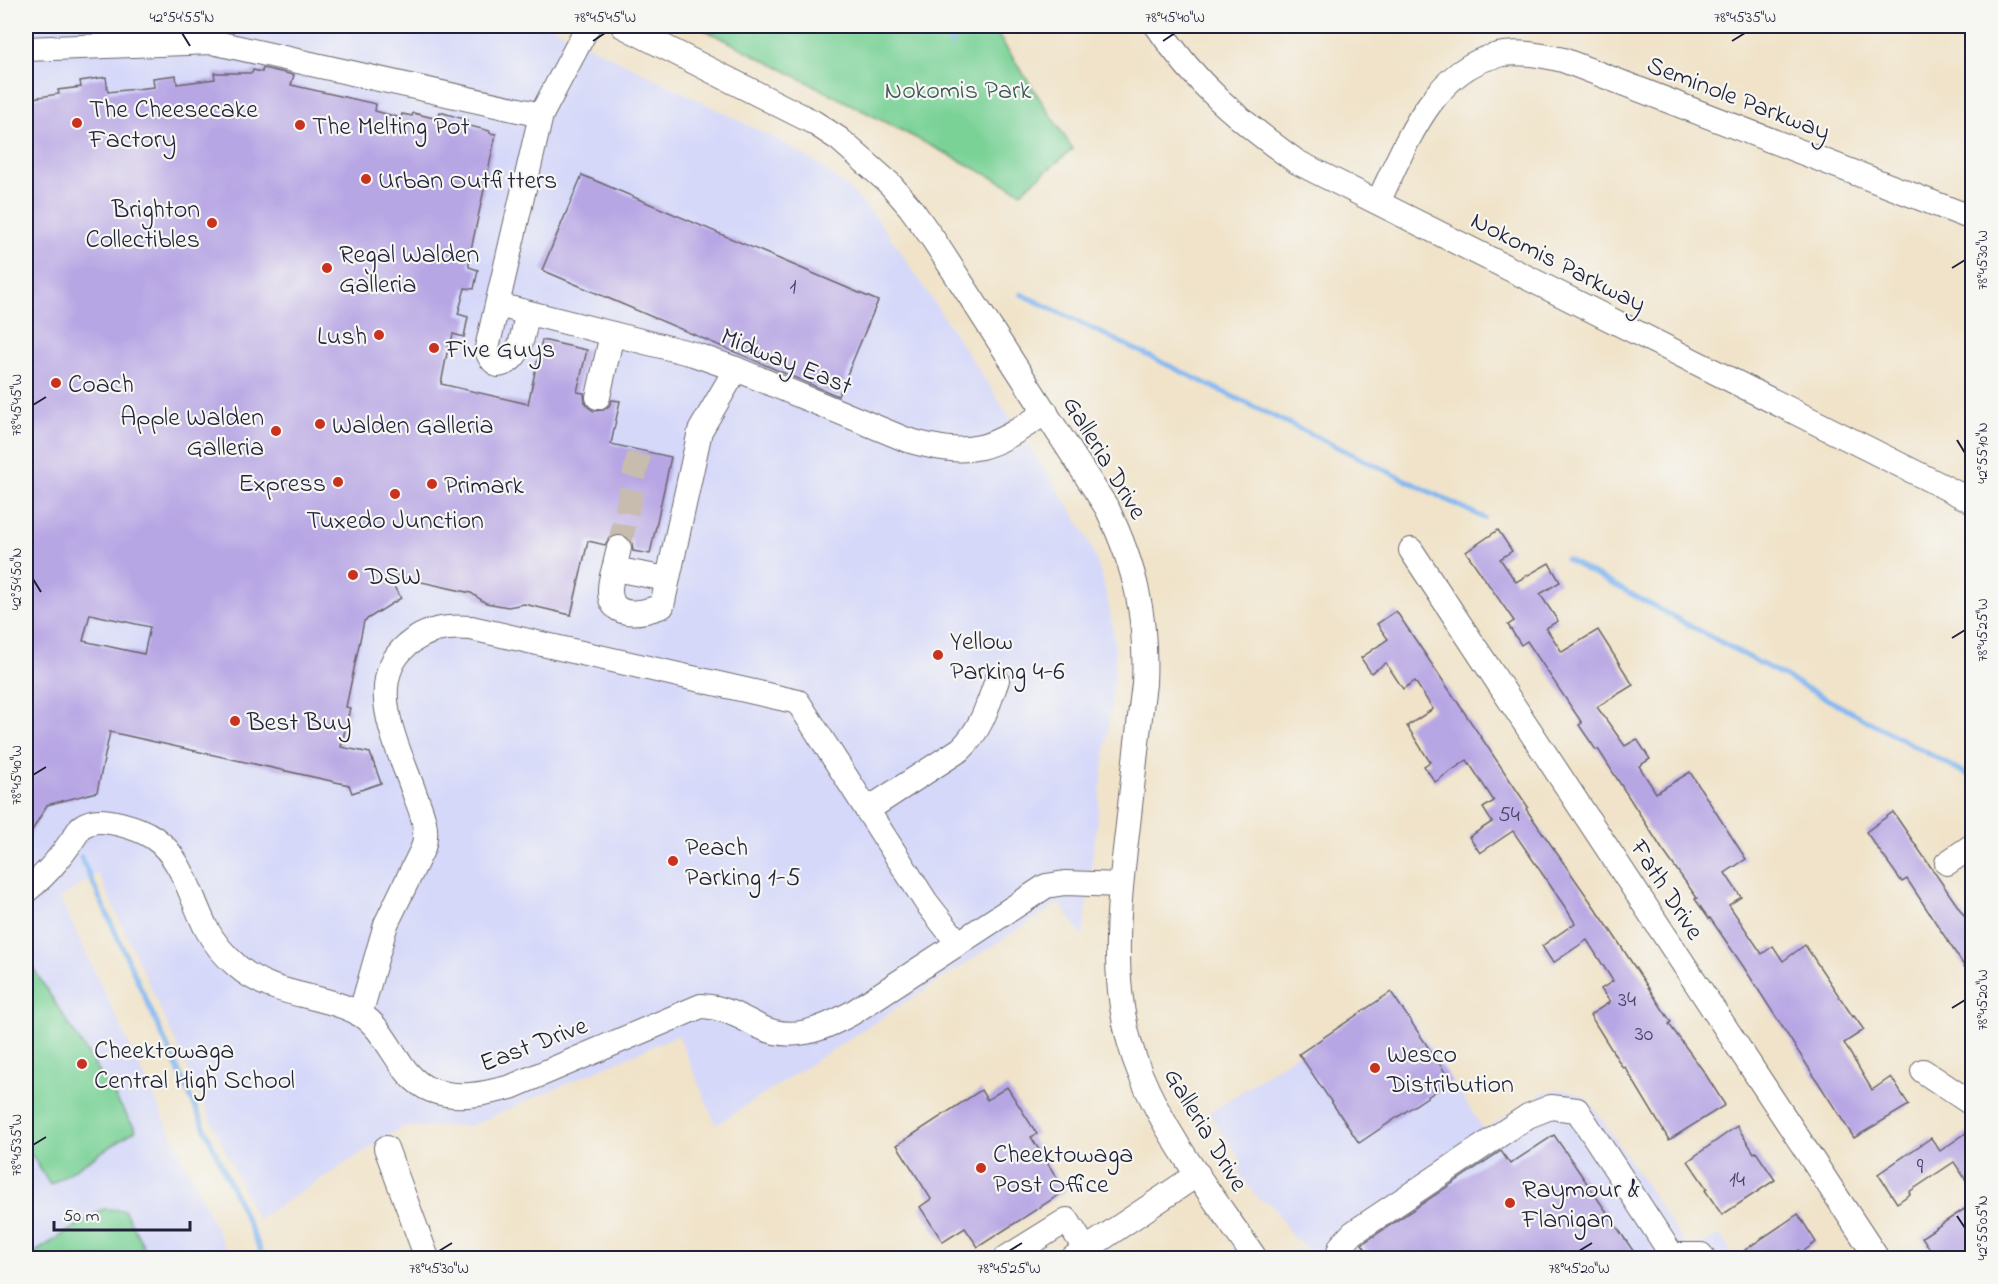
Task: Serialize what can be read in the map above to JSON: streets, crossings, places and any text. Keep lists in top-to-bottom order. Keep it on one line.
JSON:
{"streets":{"street":["Seminole Parkway","Nokomis Parkway","Midway East","Galleria Drive","Fath Drive","East Drive"]},"crossings":[["Seminole Parkway","Nokomis Parkway"],["Midway East","Galleria Drive"],["Galleria Drive","East Drive"]],"parks":["Nokomis Park"],"places":["The Cheesecake Factory","The Melting Pot","Urban Outfitters","Brighton Collectibles","Regal Walden Galleria","Lush","Five Guys","Coach","Walden Galleria","Apple Walden Galleria","Express","Primark","Tuxedo Junction","DSW","Yellow Parking 4-6","Best Buy","Peach Parking 1-5","Cheektowaga Central High School","Wesco Distribution","Cheektowaga Post Office","Raymour & Flanigan"],"house_numbers":["1","54","34","30","9","14"],"scale_bar":"50 m","coordinates":["42°54'55\"N","78°45'45\"W","78°45'40\"W","78°45'35\"W","78°45'30\"W","42°55'10\"N","42°54'50\"N","78°45'25\"W","78°45'20\"W","42°55'05\"N"]}
